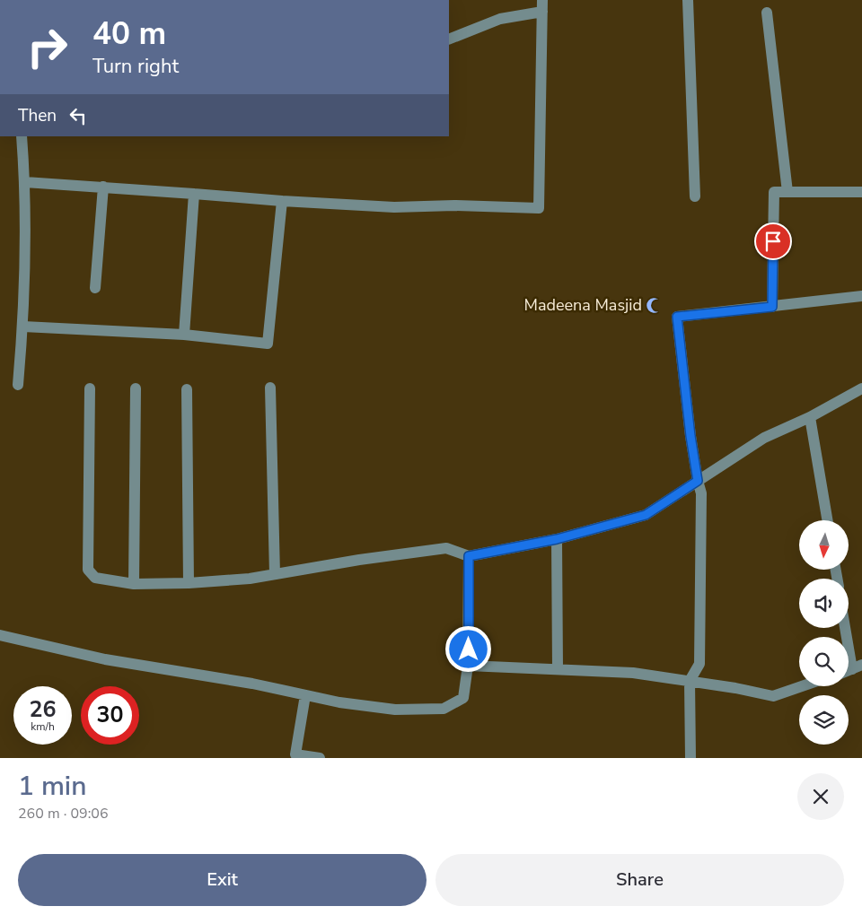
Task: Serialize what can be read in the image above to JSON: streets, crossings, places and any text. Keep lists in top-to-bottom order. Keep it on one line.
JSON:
{"places":{"mosque":["Madeena Masjid"]},"north":"bottom","page":{"turn":["40 m","Turn right"],"then":"Then","speed":"26 km/h","limit":"30","heading":["1 min","260 m · 09:06"],"buttons":["Exit","Share"]}}
